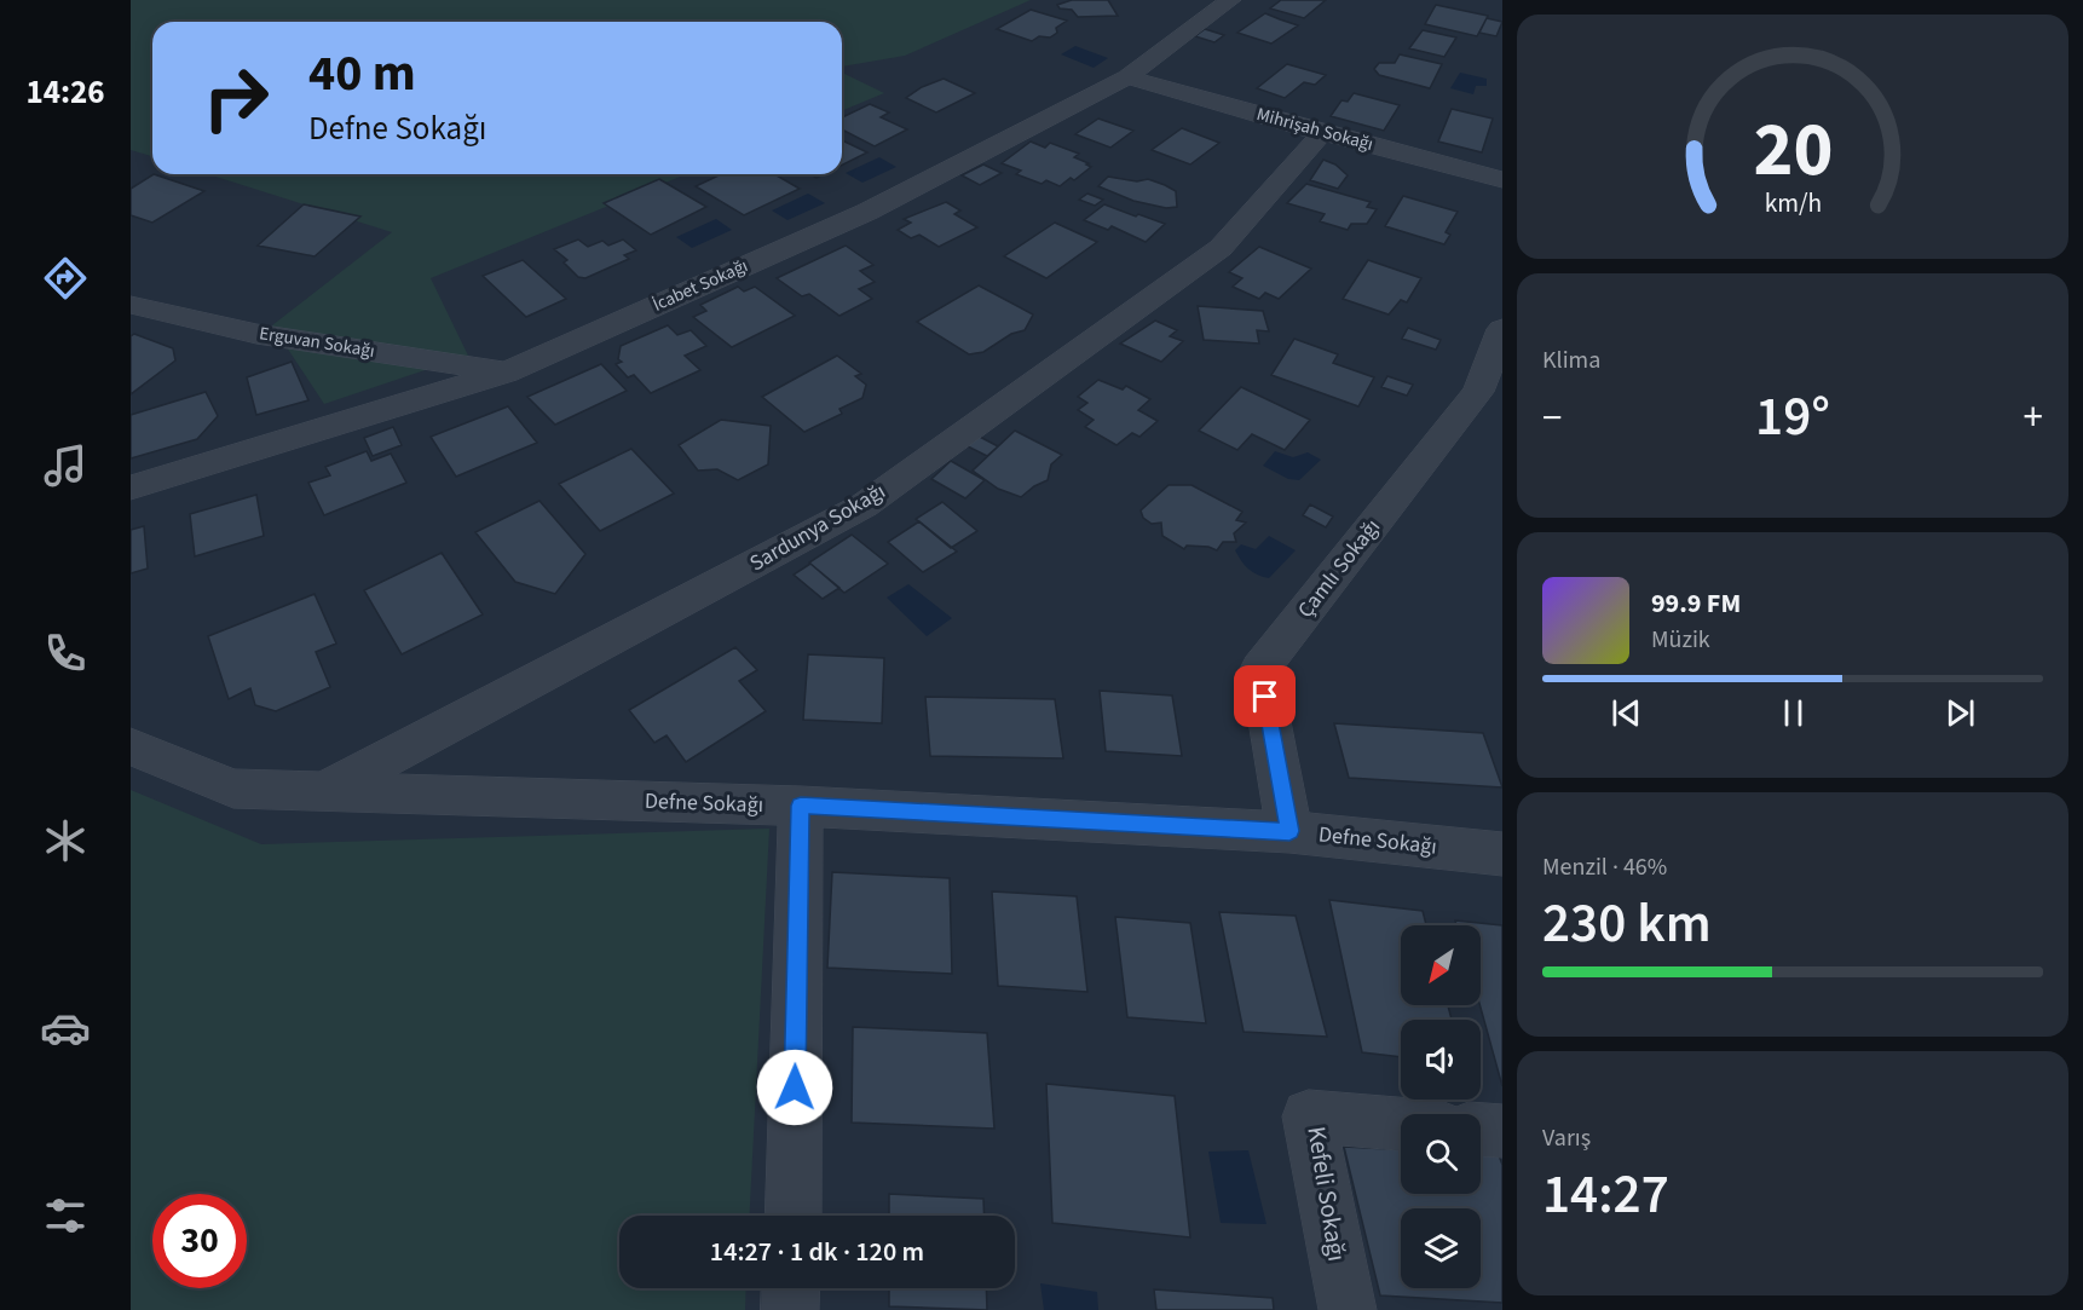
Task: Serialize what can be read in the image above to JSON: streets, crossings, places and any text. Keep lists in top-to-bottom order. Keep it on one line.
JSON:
{"streets":{"street":["Mihrişah Sokağı","İcabet Sokağı","Erguvan Sokağı","Sardunya Sokağı","Çamlı Sokağı","Defne Sokağı","Kefeli Sokağı"]},"crossings":[["Mihrişah Sokağı","İcabet Sokağı"],["Mihrişah Sokağı","Sardunya Sokağı"],["İcabet Sokağı","Erguvan Sokağı"],["Sardunya Sokağı","Defne Sokağı"],["Çamlı Sokağı","Defne Sokağı"]],"north":"bottom left","page":{"tabs":"14:26","turn":["40 m","Defne Sokağı"],"tile":["Klima",["Menzil · 46%","230 km"],["Varış","14:27"]],"heat":["−","19°","+"],"song":["99.9 FM","Müzik"],"limit":"30","trip":"14:27 · 1 dk · 120 m","gauge":["20","km/h"]}}
